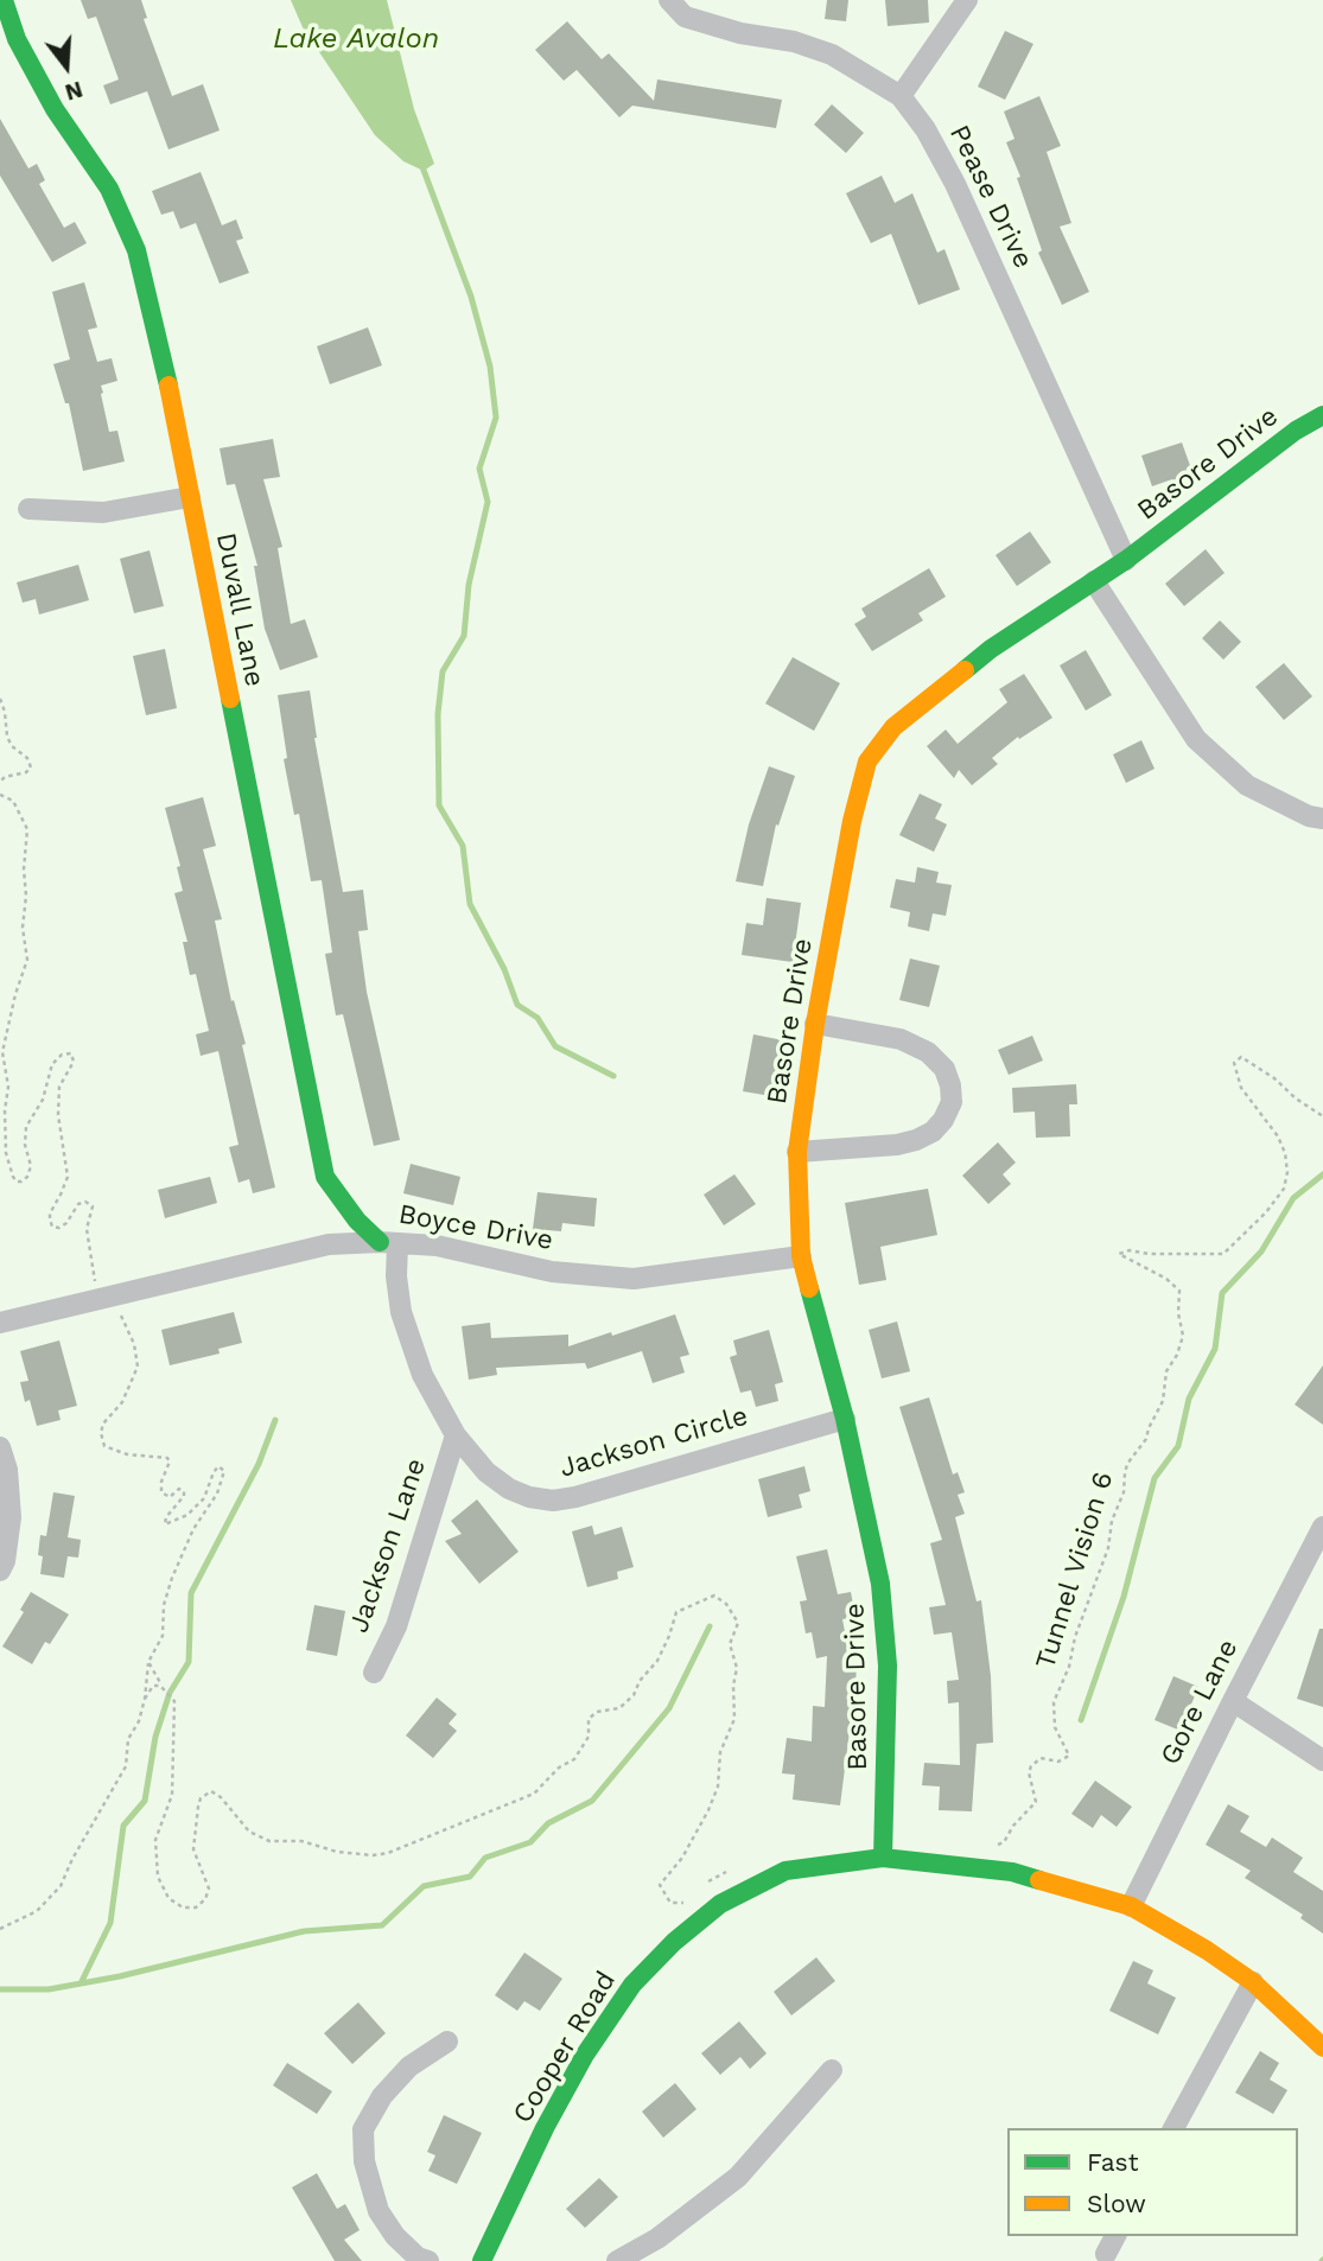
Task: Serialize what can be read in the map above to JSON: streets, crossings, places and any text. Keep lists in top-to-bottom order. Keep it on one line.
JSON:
{"streets":{"street":["Pease Drive","Basore Drive","Duvall Lane","Boyce Drive","Jackson Circle","Jackson Lane","Gore Lane","Cooper Road"],"path":["Tunnel Vision 6"]},"crossings":[["Pease Drive","Basore Drive"],["Basore Drive","Boyce Drive"],["Basore Drive","Jackson Circle"],["Basore Drive","Cooper Road"],["Duvall Lane","Boyce Drive"],["Duvall Lane","Jackson Circle"],["Boyce Drive","Jackson Circle"],["Jackson Circle","Jackson Lane"],["Gore Lane","Cooper Road"]],"water":["Lake Avalon"],"legend":["Fast","Slow"],"north":"bottom"}
